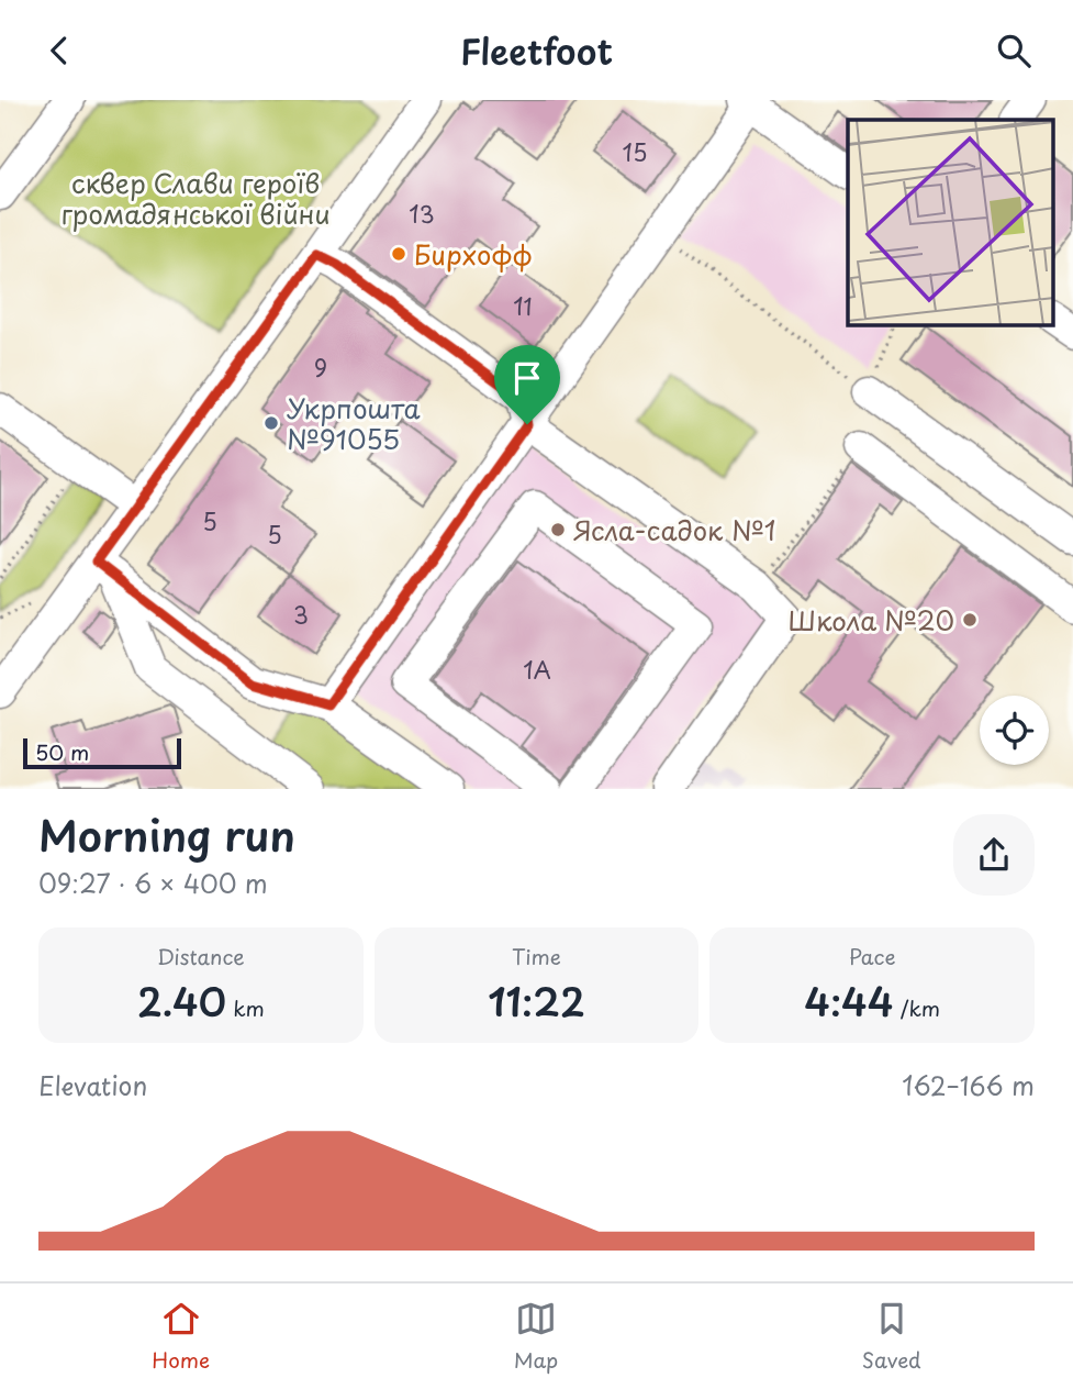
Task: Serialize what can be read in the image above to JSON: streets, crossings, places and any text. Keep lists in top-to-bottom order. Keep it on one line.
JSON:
{"parks":["сквер Слави героїв громадянської війни"],"places":["Бирхофф","Укрпошта №91055","Ясла-садок №1","Школа №20"],"house_numbers":["15","13","11","9","5","5","3","1А"],"scale_bar":"50 m","page":{"header":"Fleetfoot","scale":"50 m","heading":["Morning run","09:27 · 6 × 400 m"],"stats":[["Distance","2.40 km"],["Time","11:22"],["Pace","4:44 /km"]],"chart":["Elevation","162–166 m"],"tabs":["Home","Map","Saved"]}}
